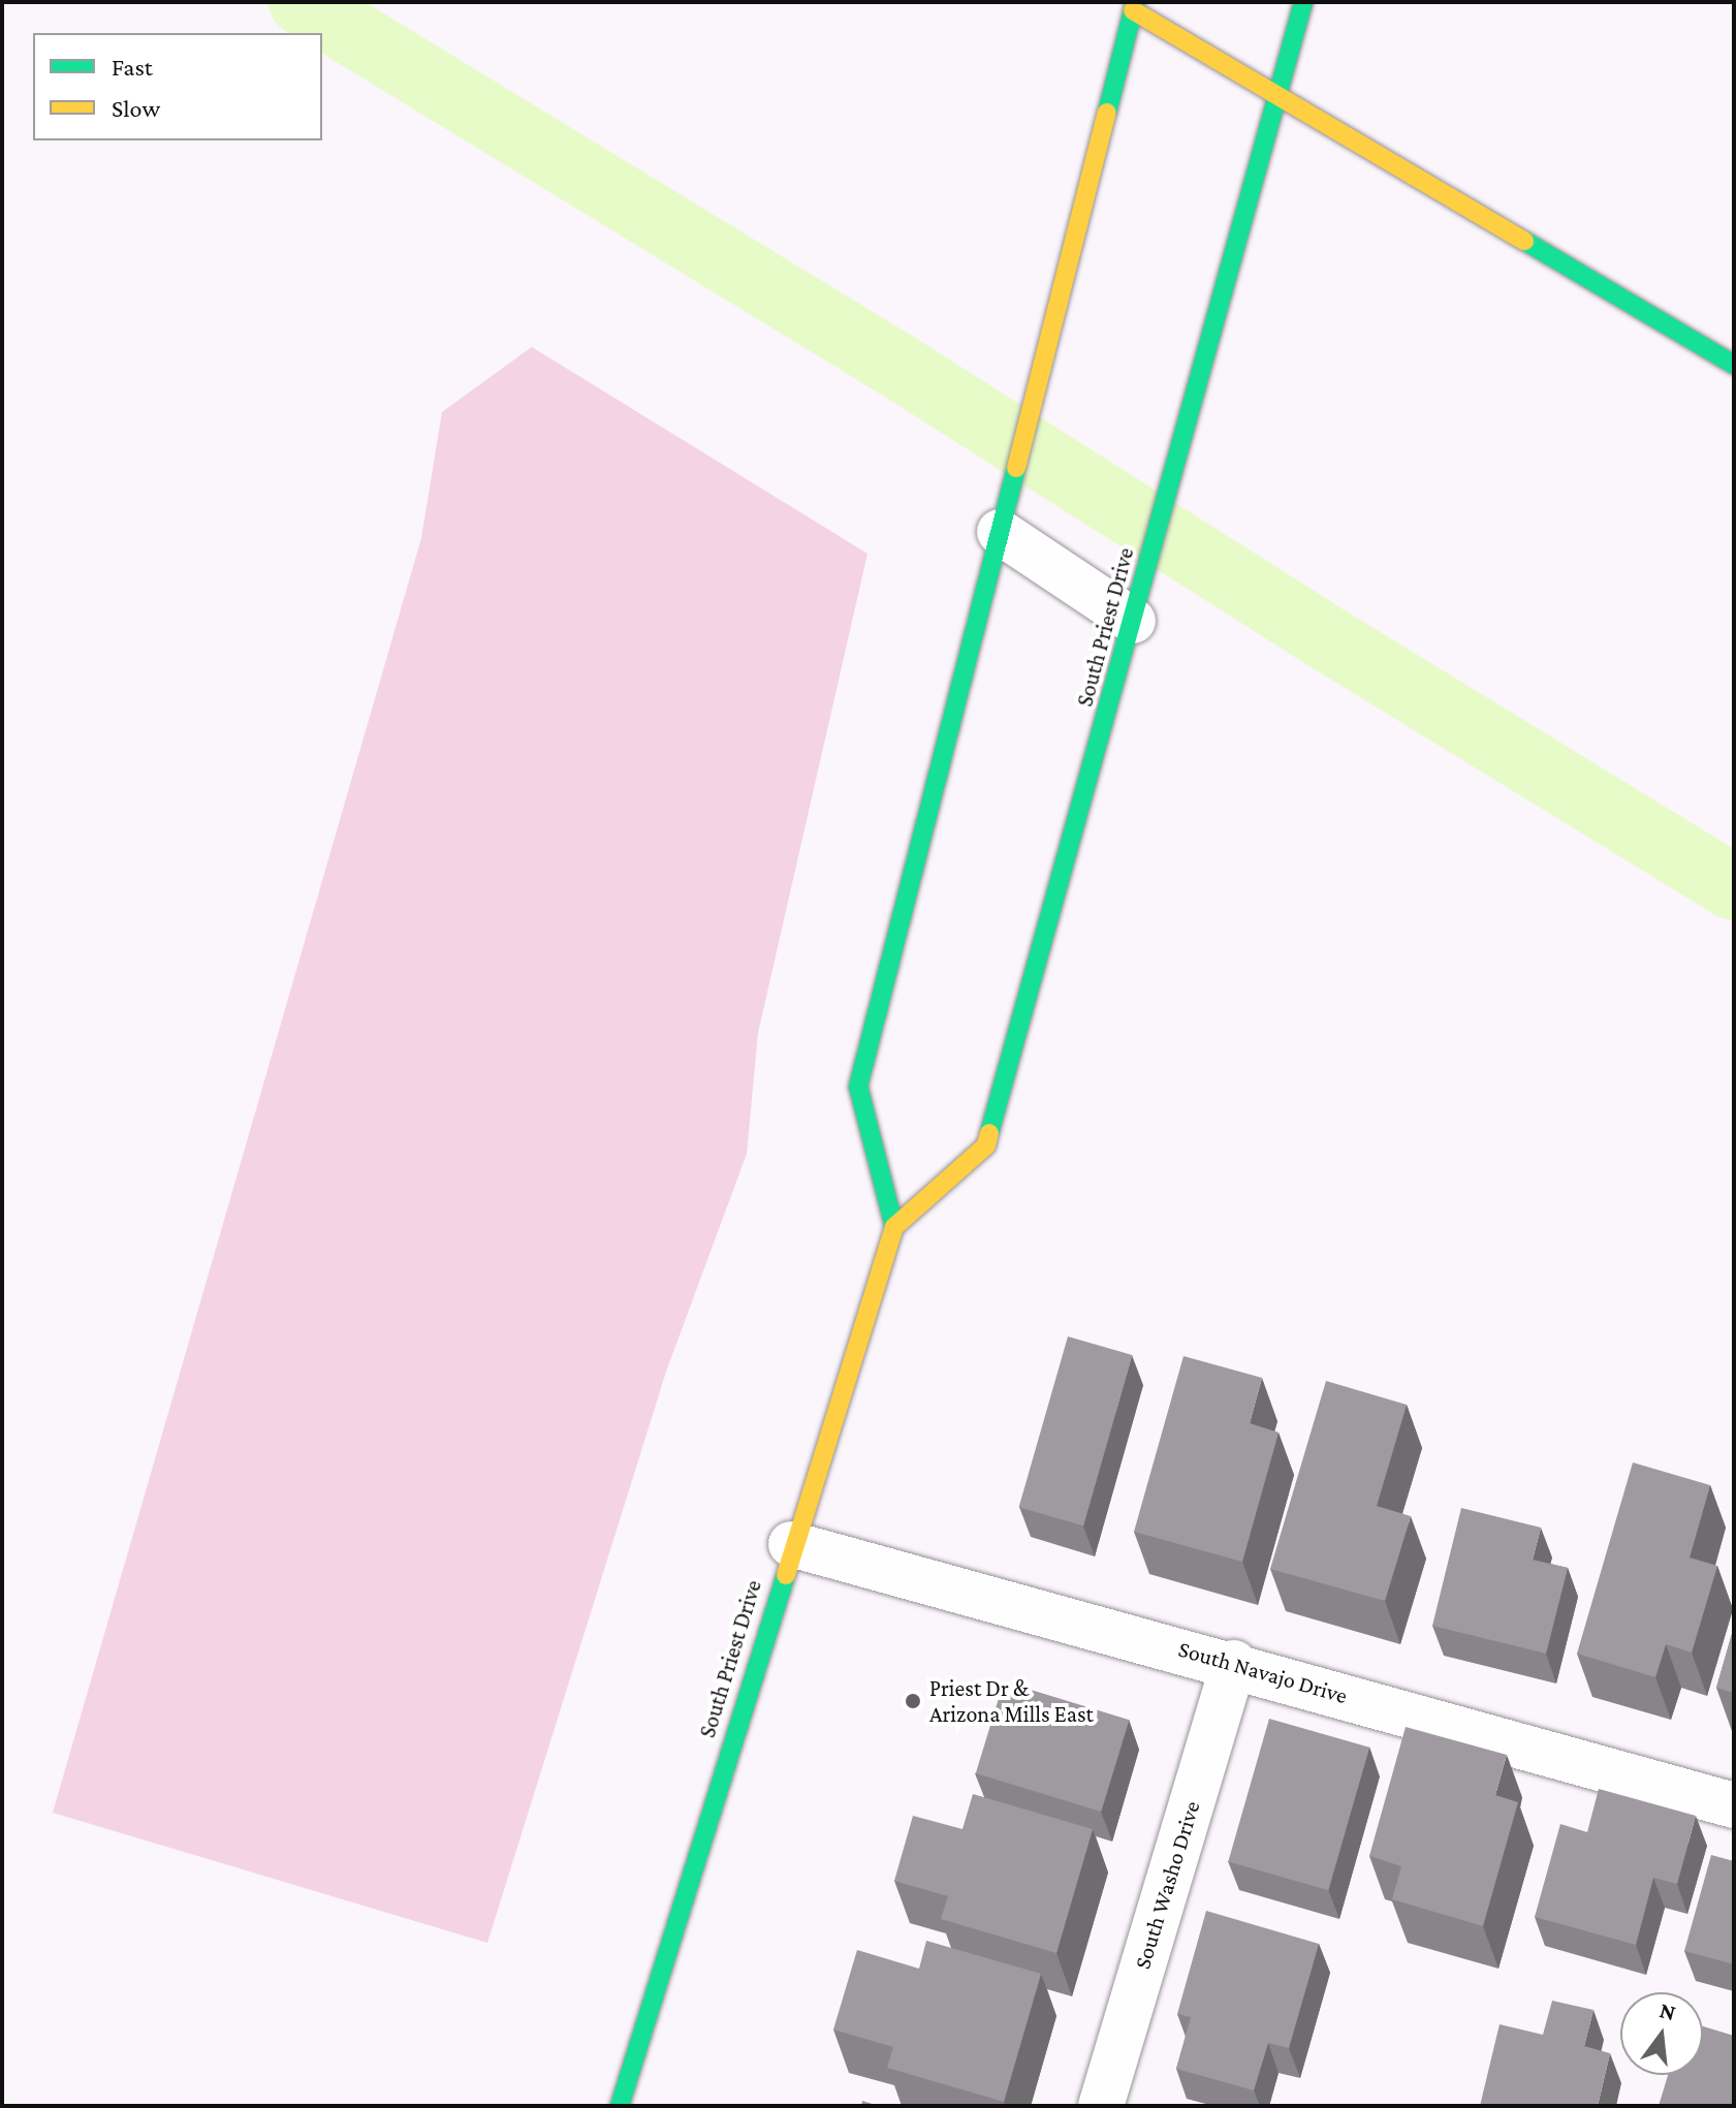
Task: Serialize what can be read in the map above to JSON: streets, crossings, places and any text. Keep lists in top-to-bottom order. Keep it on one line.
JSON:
{"streets":{"main road":["South Priest Drive"],"street":["South Navajo Drive","South Washo Drive"]},"crossings":[["South Priest Drive","South Navajo Drive"],["South Navajo Drive","South Washo Drive"]],"places":["Priest Dr & Arizona Mills East"],"legend":["Fast","Slow"],"north":"top"}
